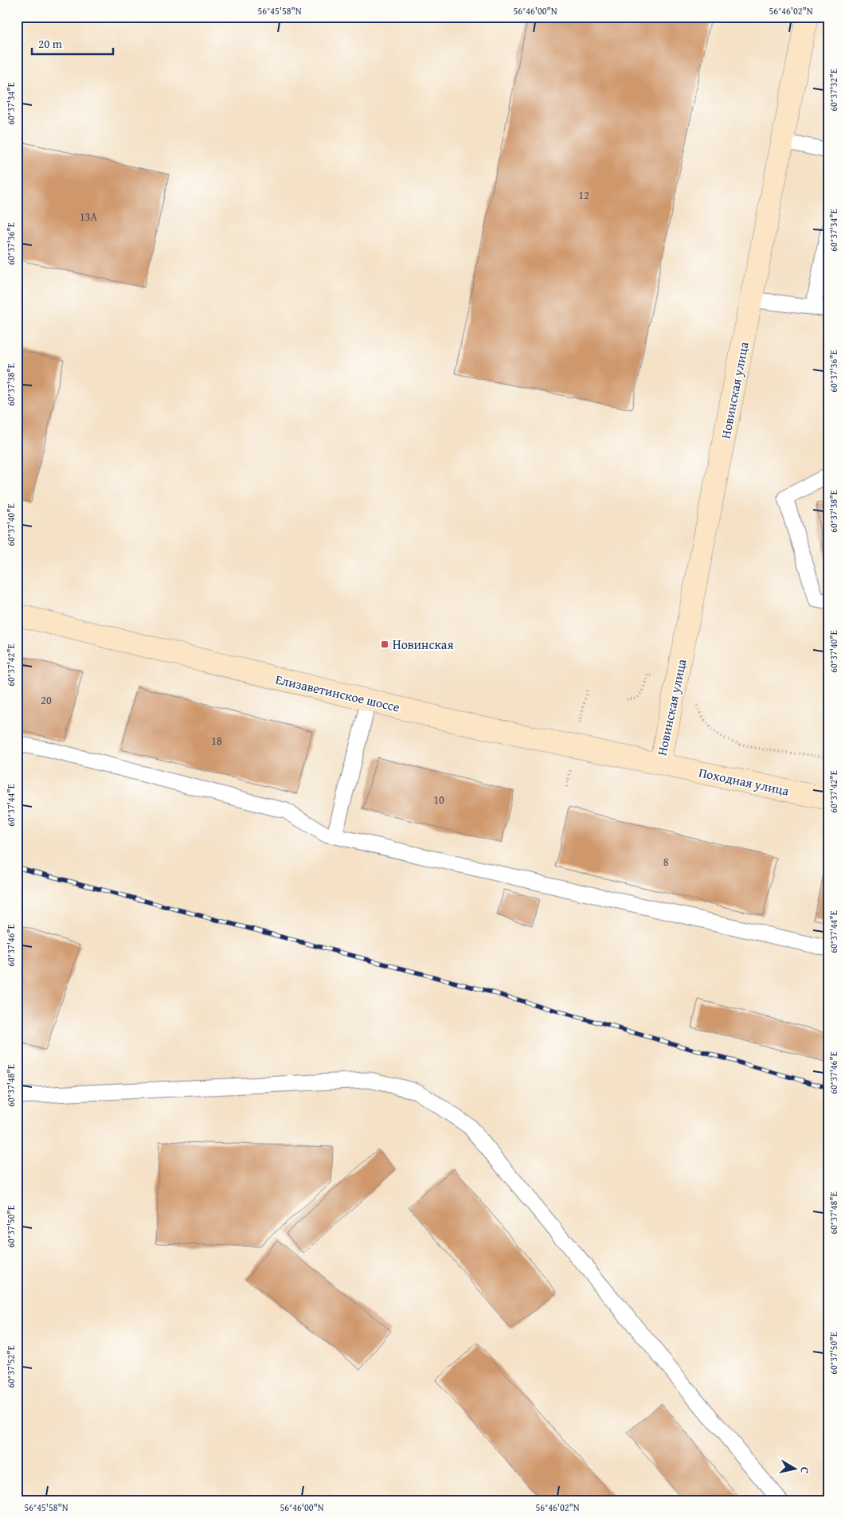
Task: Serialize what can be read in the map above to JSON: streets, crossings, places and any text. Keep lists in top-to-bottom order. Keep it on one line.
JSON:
{"streets":{"main road":["Новинская улица","Елизаветинское шоссе","Походная улица"]},"crossings":[["Новинская улица","Елизаветинское шоссе"],["Новинская улица","Походная улица"],["Елизаветинское шоссе","Походная улица"]],"places":{"transit":["Новинская"]},"house_numbers":["12","13А","20","18","10","8"],"scale_bar":"20 m","north":"right","coordinates":["56°45'58\"N","56°46'00\"N","56°46'02\"N","60°37'32\"E","60°37'34\"E","60°37'36\"E","60°37'38\"E","60°37'40\"E","60°37'42\"E","60°37'44\"E","60°37'46\"E","60°37'48\"E","60°37'50\"E","60°37'52\"E"]}
